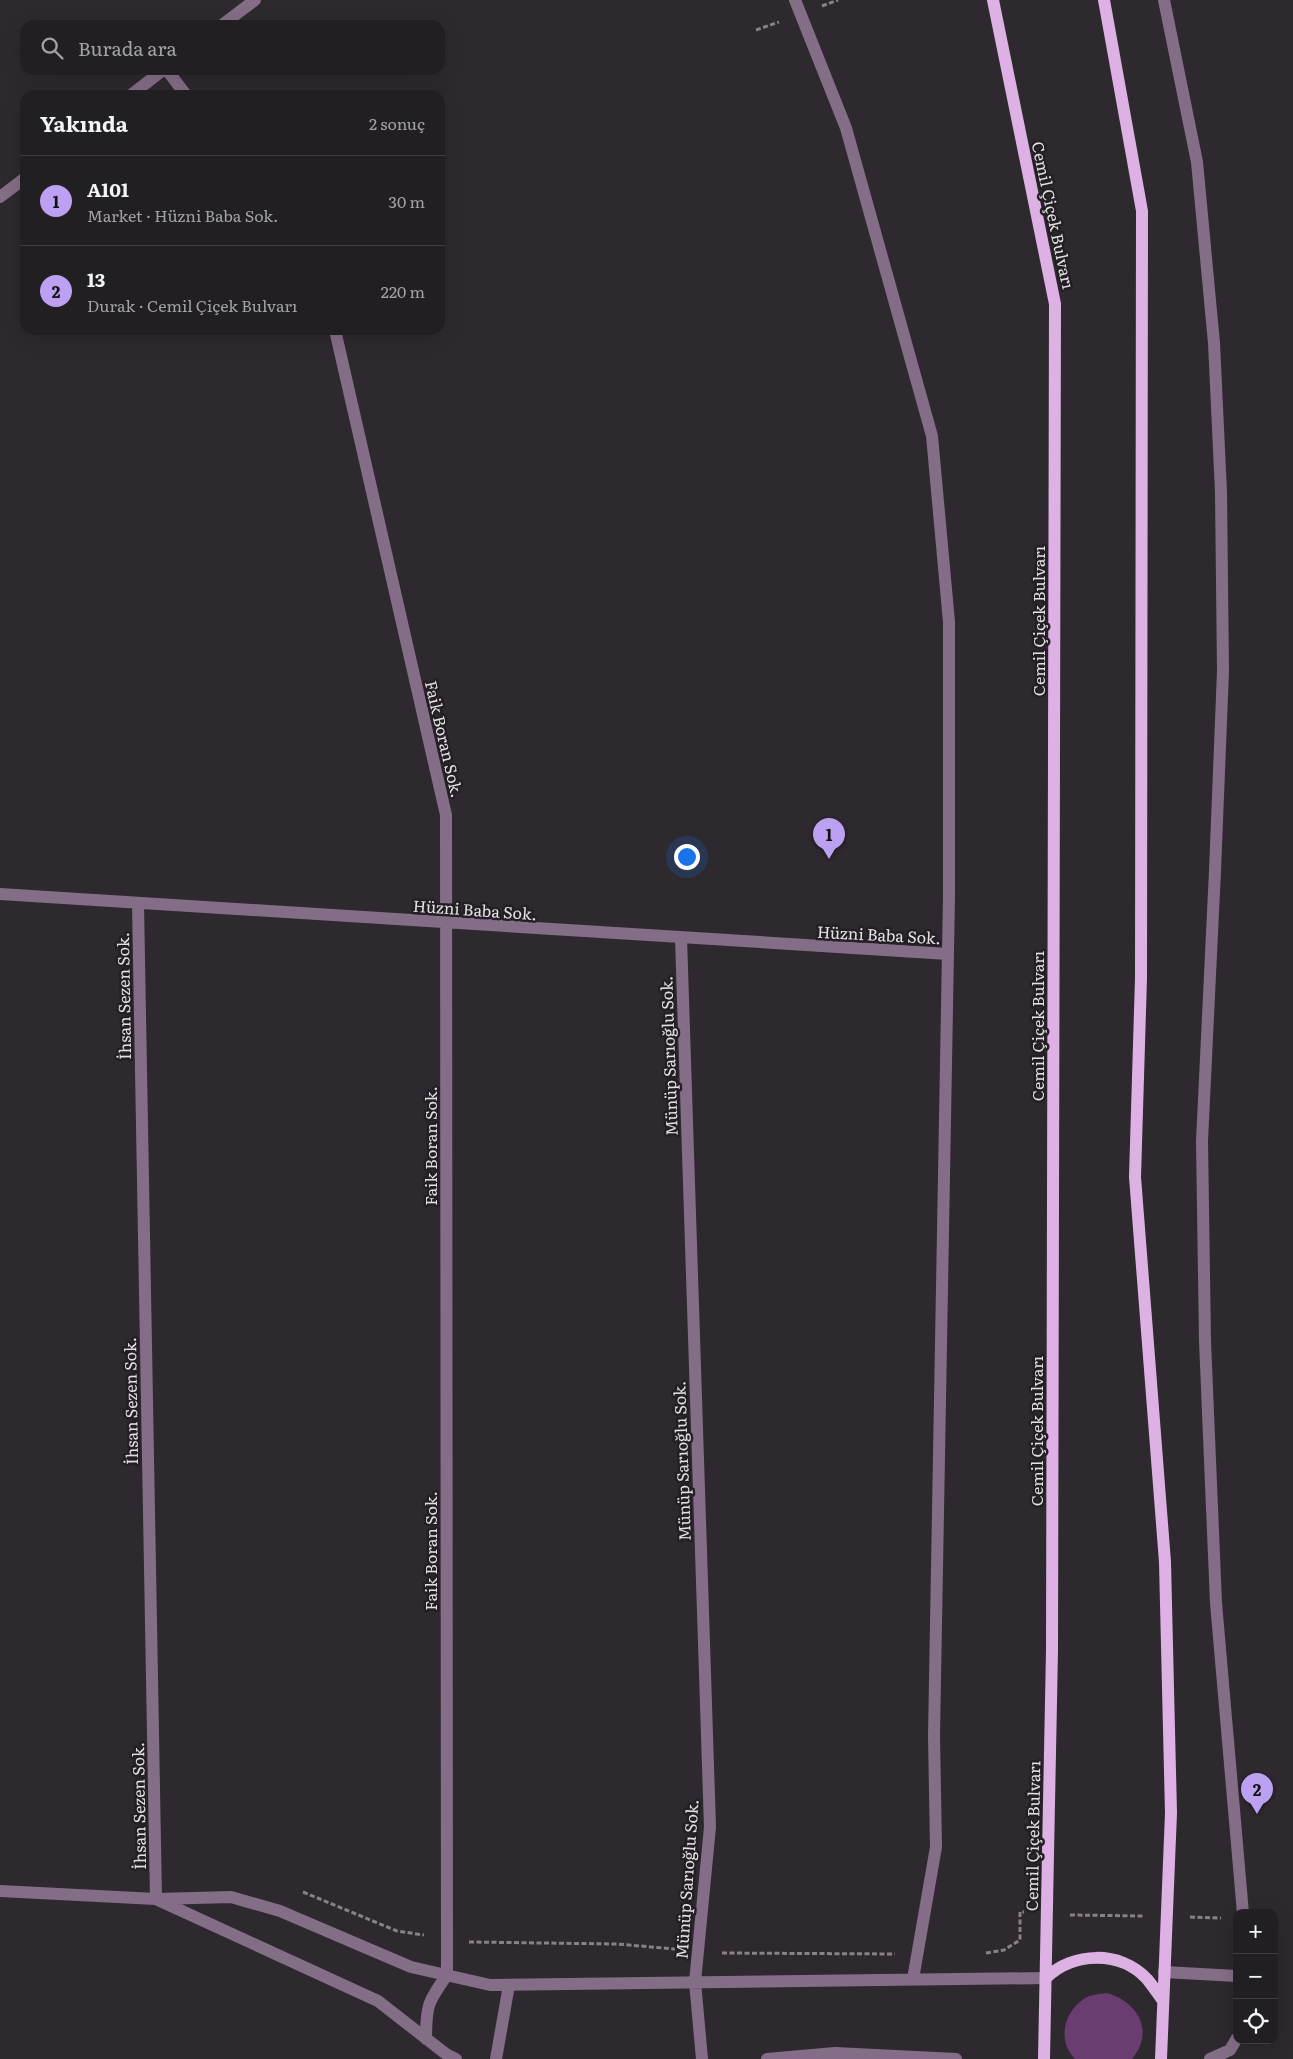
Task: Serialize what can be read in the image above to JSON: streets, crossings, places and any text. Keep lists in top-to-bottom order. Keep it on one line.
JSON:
{"streets":{"main road":["Cemil Çiçek Bulvarı"],"street":["Faik Boran Sok.","Hüzni Baba Sok.","İhsan Sezen Sok.","Münüp Sarıoğlu Sok."]},"crossings":[["Faik Boran Sok.","Hüzni Baba Sok."],["Hüzni Baba Sok.","İhsan Sezen Sok."],["Hüzni Baba Sok.","Münüp Sarıoğlu Sok."]],"page":{"search":"Burada ara","heading":["Yakında","2 sonuç"],"list":[{"mark":"1","name":"A101","note":"Market · Hüzni Baba Sok.","value":"30 m"},{"mark":"2","name":"13","note":"Durak · Cemil Çiçek Bulvarı","value":"220 m"}],"pins":["1","2"],"map_buttons":["+","−"]}}
